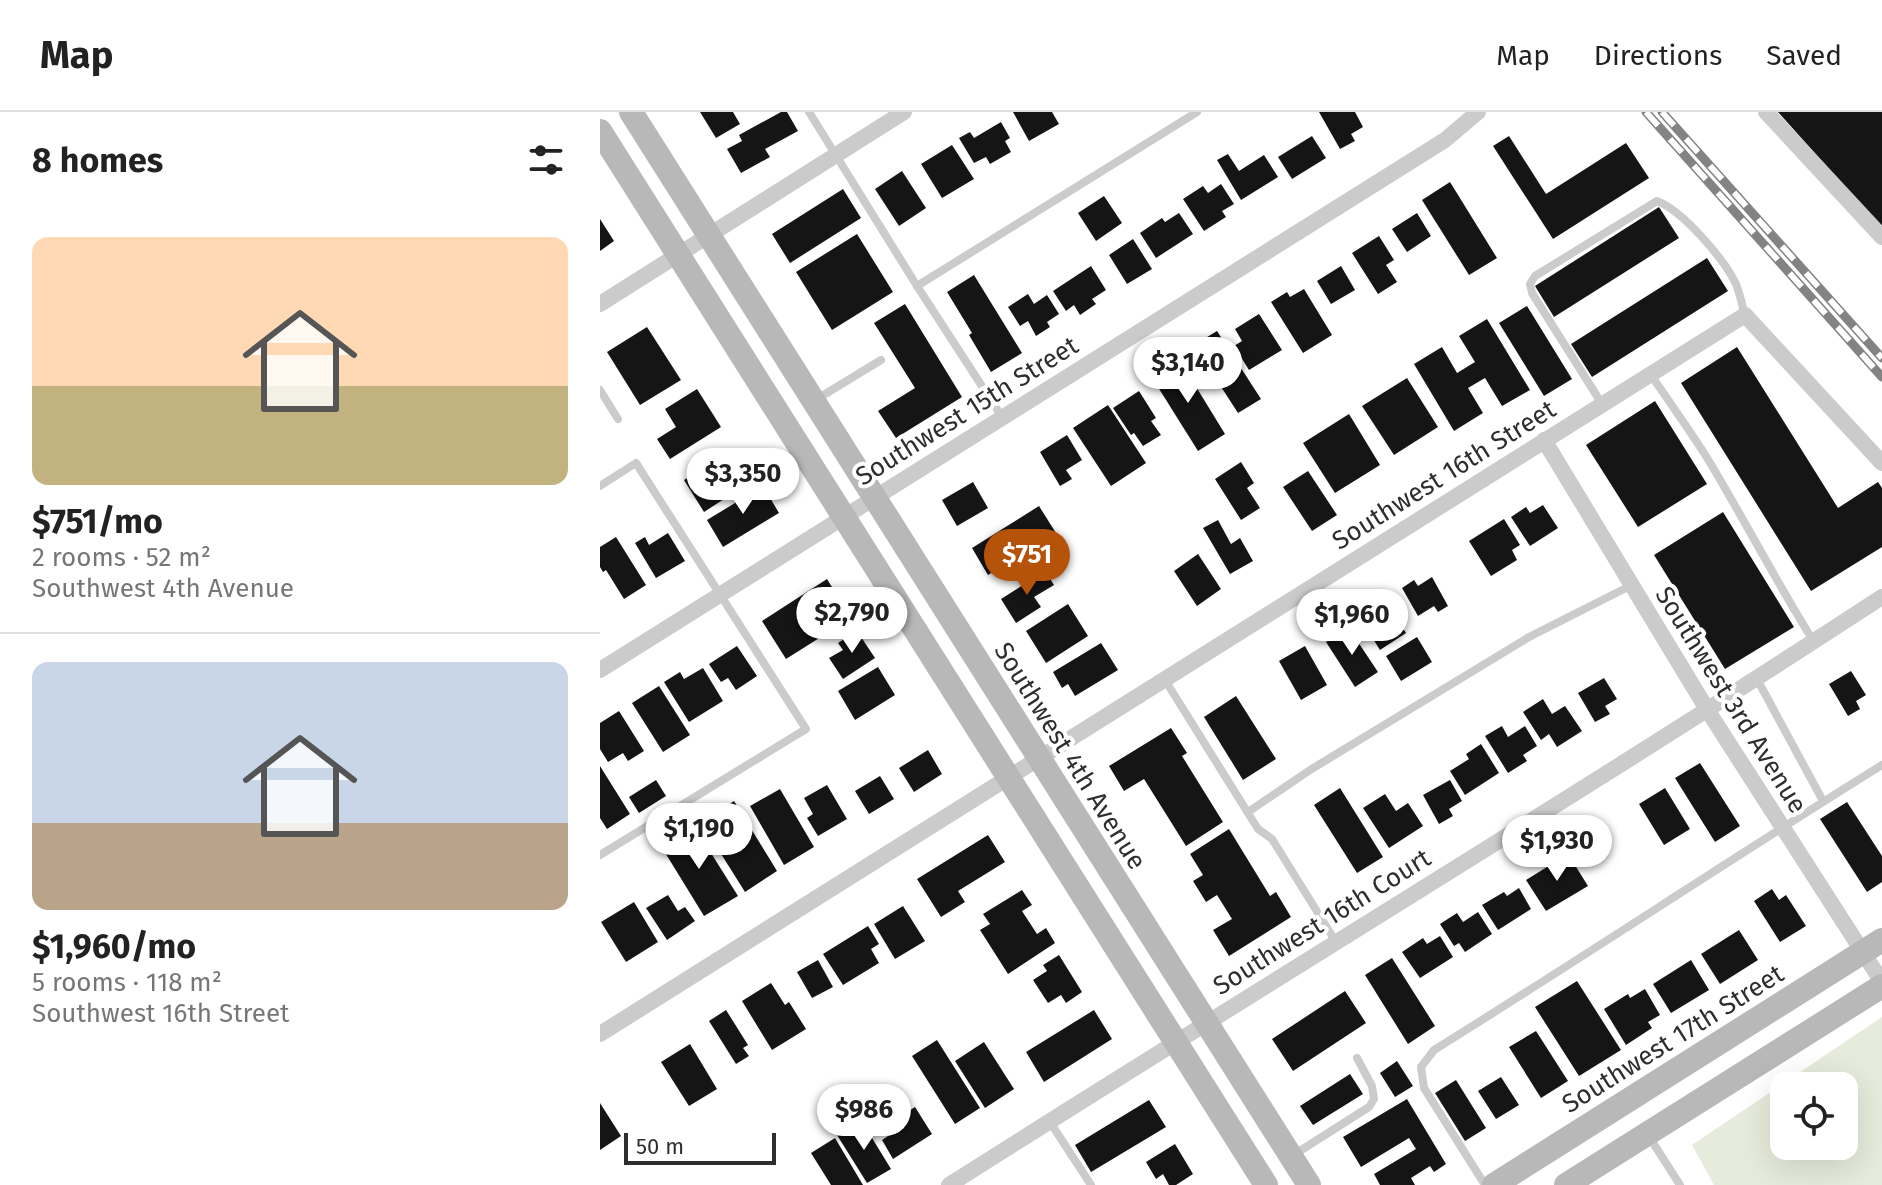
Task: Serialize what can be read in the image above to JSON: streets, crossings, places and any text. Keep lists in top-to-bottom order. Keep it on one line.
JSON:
{"streets":{"main road":["Southwest 4th Avenue","Southwest 17th Street"],"street":["Southwest 15th Street","Southwest 16th Street","Southwest 3rd Avenue","Southwest 16th Court"]},"crossings":[["Southwest 15th Street","Southwest 4th Avenue"],["Southwest 16th Street","Southwest 3rd Avenue"],["Southwest 16th Street","Southwest 4th Avenue"],["Southwest 3rd Avenue","Southwest 16th Court"],["Southwest 3rd Avenue","Southwest 17th Street"],["Southwest 4th Avenue","Southwest 16th Court"]],"scale_bar":"50 m","page":{"header":"Map","nav":["Map","Directions","Saved"],"heading":"8 homes","list":[{"name":"$751/mo","note":"2 rooms · 52 m² · Southwest 4th Avenue"},{"name":"$1,960/mo","note":"5 rooms · 118 m² · Southwest 16th Street"}],"price":["$3,140","$3,350","$751","$2,790","$1,960","$1,190","$1,930","$986"],"scale":"50 m"}}
